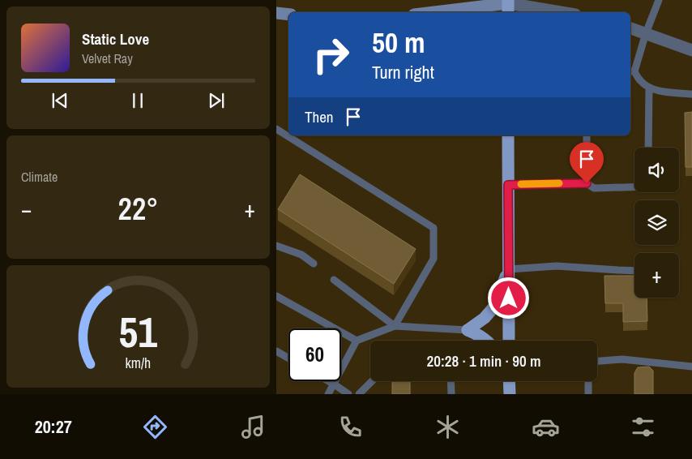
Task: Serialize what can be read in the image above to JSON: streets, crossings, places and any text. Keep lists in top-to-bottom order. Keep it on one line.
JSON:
{"page":{"turn":["50 m","Turn right"],"song":["Static Love","Velvet Ray"],"then":"Then","tile":"Climate","map_buttons":"+","heat":["−","22°","+"],"limit":"60","trip":"20:28 · 1 min · 90 m","tabs":"20:27","gauge":["51","km/h"]}}
